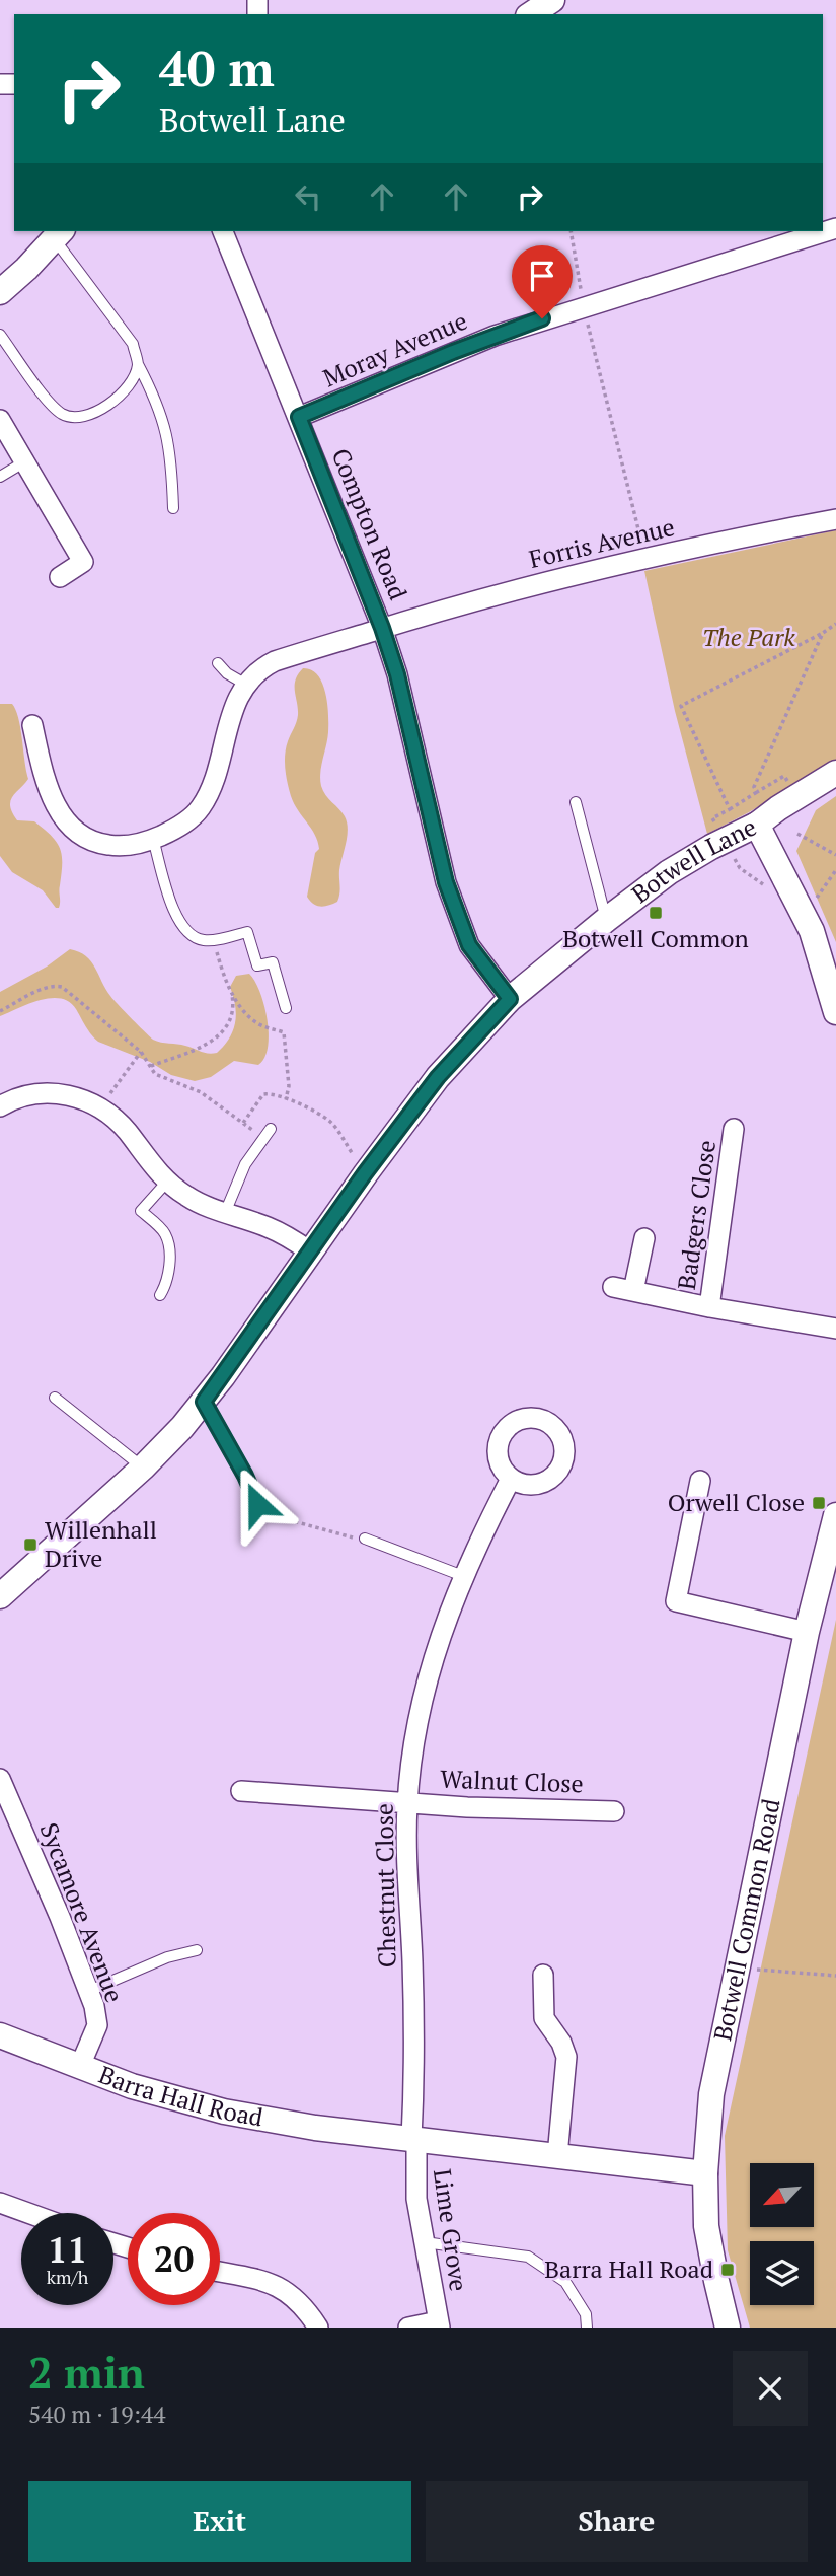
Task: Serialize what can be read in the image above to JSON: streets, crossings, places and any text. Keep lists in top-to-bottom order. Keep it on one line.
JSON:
{"streets":{"street":["Moray Avenue","Compton Road","Forris Avenue","Botwell Lane","Badgers Close","Walnut Close","Chestnut Close","Sycamore Avenue","Botwell Common Road","Barra Hall Road","Lime Grove"]},"crossings":[["Moray Avenue","Compton Road"],["Compton Road","Forris Avenue"],["Compton Road","Botwell Lane"],["Walnut Close","Chestnut Close"],["Chestnut Close","Barra Hall Road"],["Chestnut Close","Lime Grove"],["Sycamore Avenue","Barra Hall Road"],["Botwell Common Road","Barra Hall Road"],["Barra Hall Road","Lime Grove"]],"parks":["The Park"],"places":{"transit":["Botwell Common","Orwell Close","Willenhall Drive","Barra Hall Road"]},"north":"bottom left","page":{"turn":["40 m","Botwell Lane"],"speed":"11 km/h","limit":"20","heading":["2 min","540 m · 19:44"],"buttons":["Exit","Share"]}}
